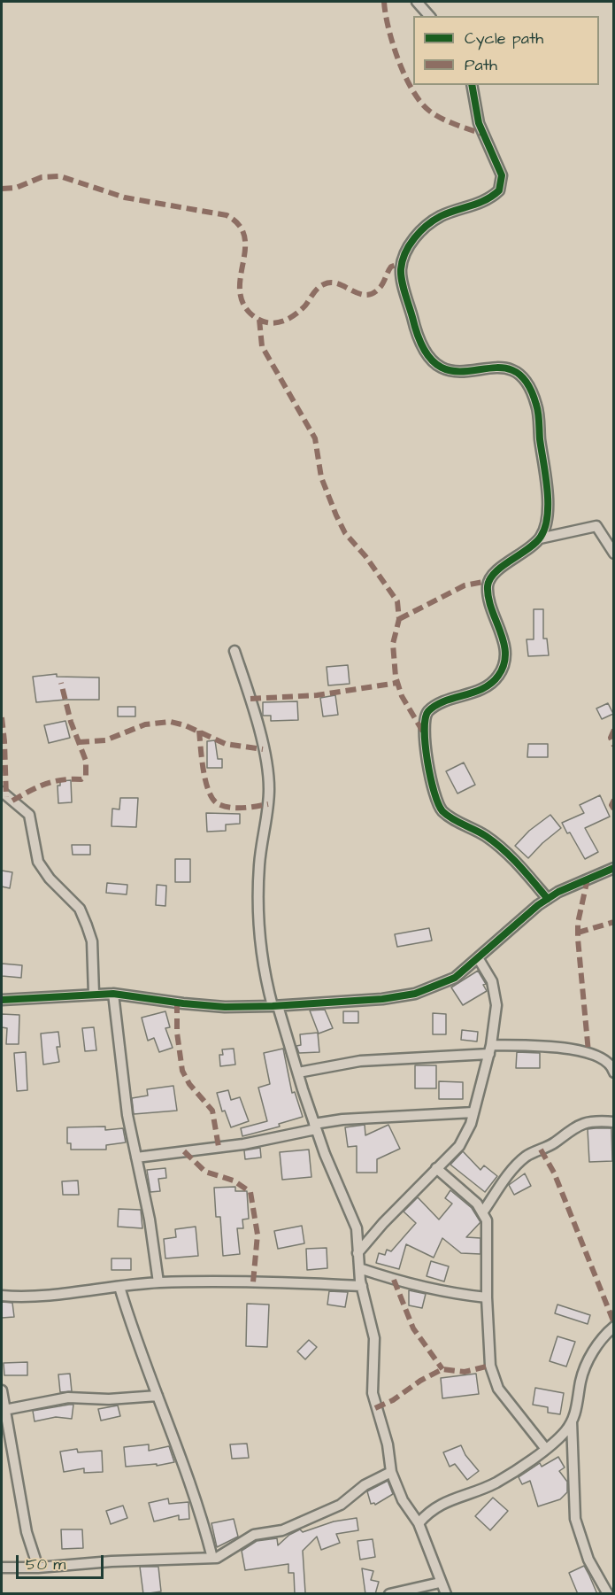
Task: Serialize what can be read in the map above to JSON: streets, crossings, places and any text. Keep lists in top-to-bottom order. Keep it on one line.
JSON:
{"legend":["Cycle path","Path"],"scale_bar":"50 m"}
